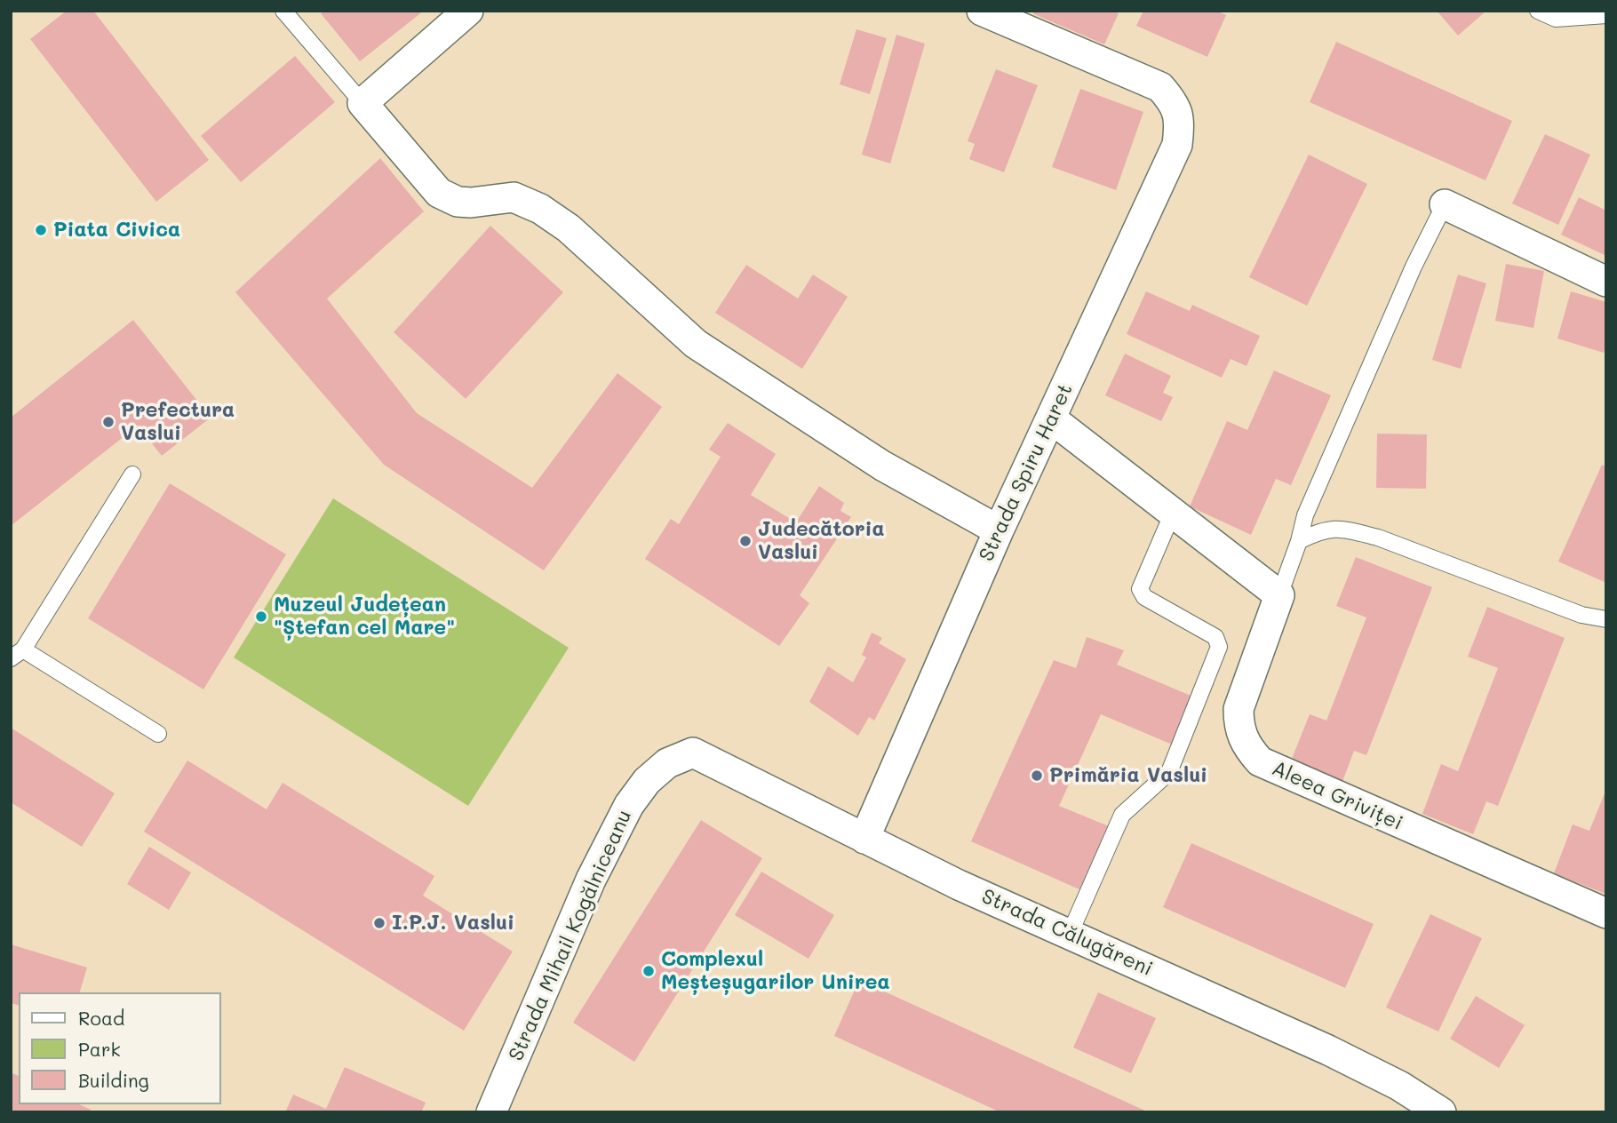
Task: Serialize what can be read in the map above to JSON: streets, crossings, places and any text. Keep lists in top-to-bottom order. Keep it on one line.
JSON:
{"streets":{"street":["Strada Spiru Haret","Aleea Griviței","Strada Călugăreni","Strada Mihail Kogălniceanu"]},"crossings":[["Strada Spiru Haret","Strada Călugăreni"],["Strada Călugăreni","Strada Mihail Kogălniceanu"]],"places":["Piata Civica","Prefectura Vaslui","Judecătoria Vaslui","Muzeul Județean \"Ștefan cel Mare\"","Primăria Vaslui","I.P.J. Vaslui","Complexul Meșteșugarilor Unirea"],"legend":["Road","Park","Building"]}
